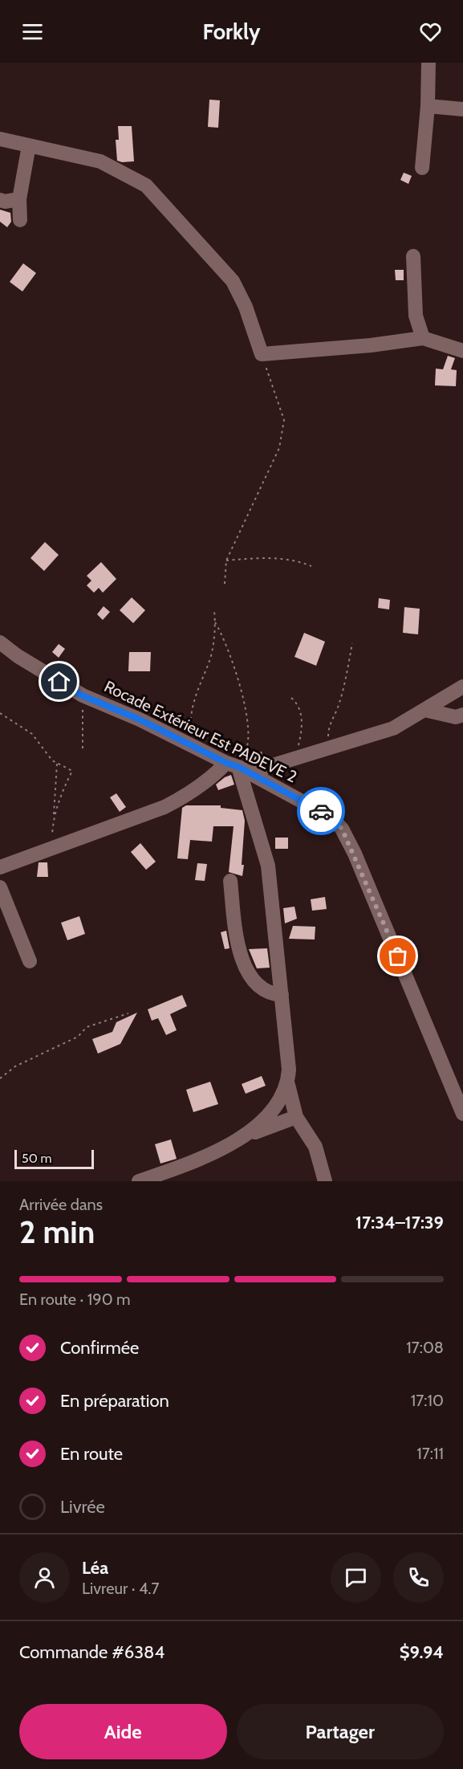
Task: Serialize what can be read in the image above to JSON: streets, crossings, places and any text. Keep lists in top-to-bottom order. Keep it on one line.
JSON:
{"streets":{"street":["Rocade Extérieur Est PADEVE 2"]},"scale_bar":"50 m","page":{"header":"Forkly","scale":"50 m","heading":["2 min","Arrivée dans","17:34–17:39"],"panel":["Léa","Livreur · 4.7","Commande #6384","$9.94"],"bar":"En route · 190 m","list":[["Confirmée","17:08"],["En préparation","17:10"],["En route","17:11"],"Livrée"],"buttons":["Aide","Partager"]}}
